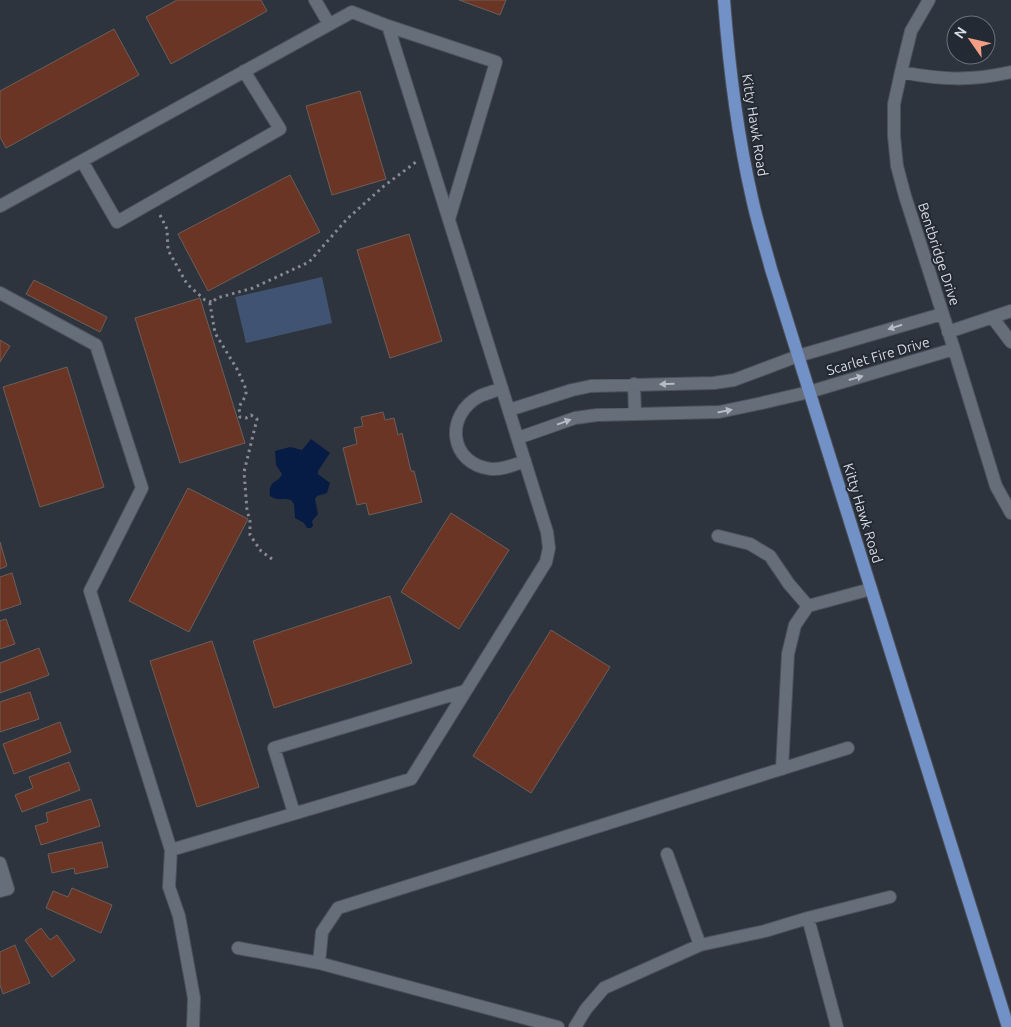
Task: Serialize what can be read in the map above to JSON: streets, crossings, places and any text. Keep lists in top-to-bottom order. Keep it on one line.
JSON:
{"streets":{"main road":["Kitty Hawk Road"],"street":["Bentbridge Drive","Scarlet Fire Drive"]},"crossings":[["Kitty Hawk Road","Scarlet Fire Drive"],["Bentbridge Drive","Scarlet Fire Drive"]],"north":"top left"}
